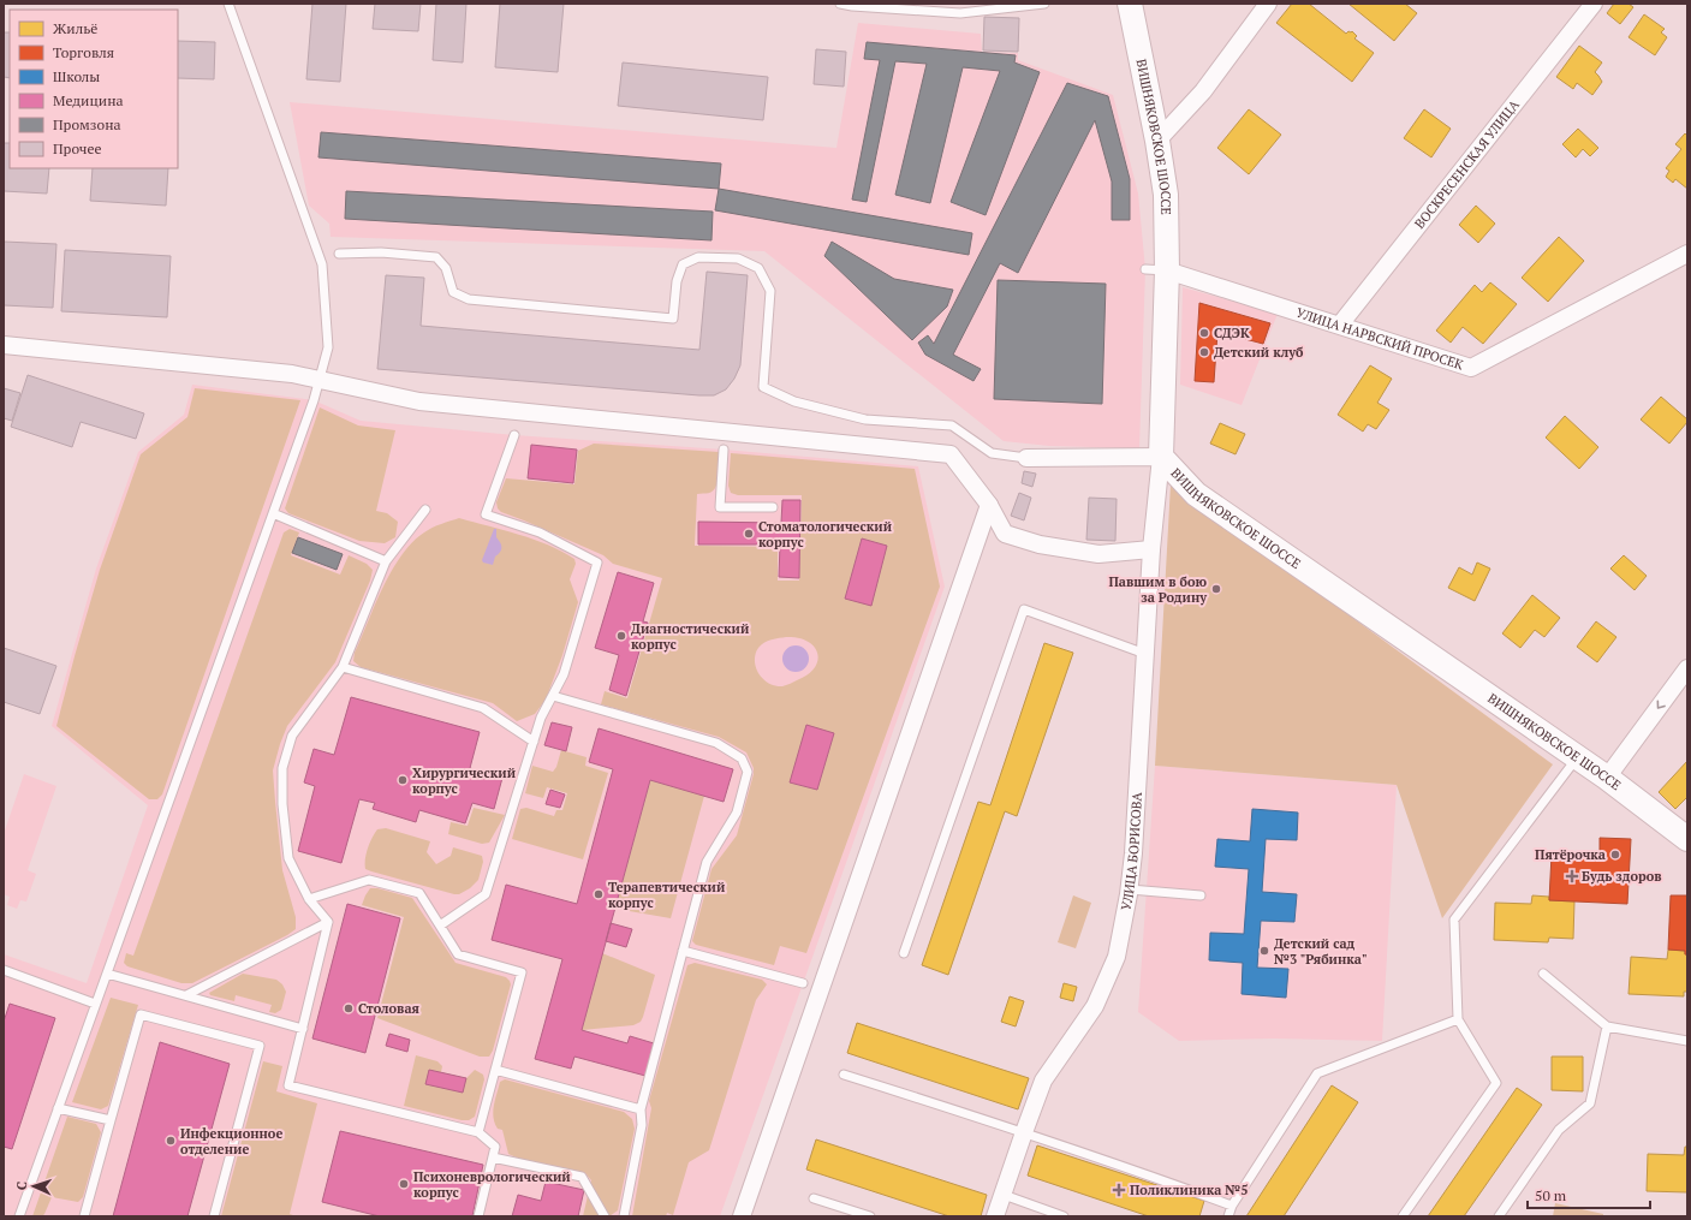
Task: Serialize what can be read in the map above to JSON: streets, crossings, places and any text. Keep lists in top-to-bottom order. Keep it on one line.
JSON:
{"streets":{"street":["ВИШНЯКОВСКОЕ ШОССЕ","ВОСКРЕСЕНСКАЯ УЛИЦА","УЛИЦА НАРВСКИЙ ПРОСЕК","УЛИЦА БОРИСОВА"]},"crossings":[["ВИШНЯКОВСКОЕ ШОССЕ","УЛИЦА НАРВСКИЙ ПРОСЕК"],["ВИШНЯКОВСКОЕ ШОССЕ","УЛИЦА БОРИСОВА"],["ВОСКРЕСЕНСКАЯ УЛИЦА","УЛИЦА НАРВСКИЙ ПРОСЕК"]],"places":{"other":["СДЭК","Детский клуб","Стоматологический корпус","Павшим в бою за Родину","Диагностический корпус","Хирургический корпус","Пятёрочка","Терапевтический корпус","Детский сад №3 \"Рябинка\"","Столовая","Инфекционное отделение","Психоневрологический корпус"],"health":["Будь здоров","Поликлиника №5"]},"legend":["Жильё","Торговля","Школы","Медицина","Промзона","Прочее"],"scale_bar":"50 m","north":"left"}
